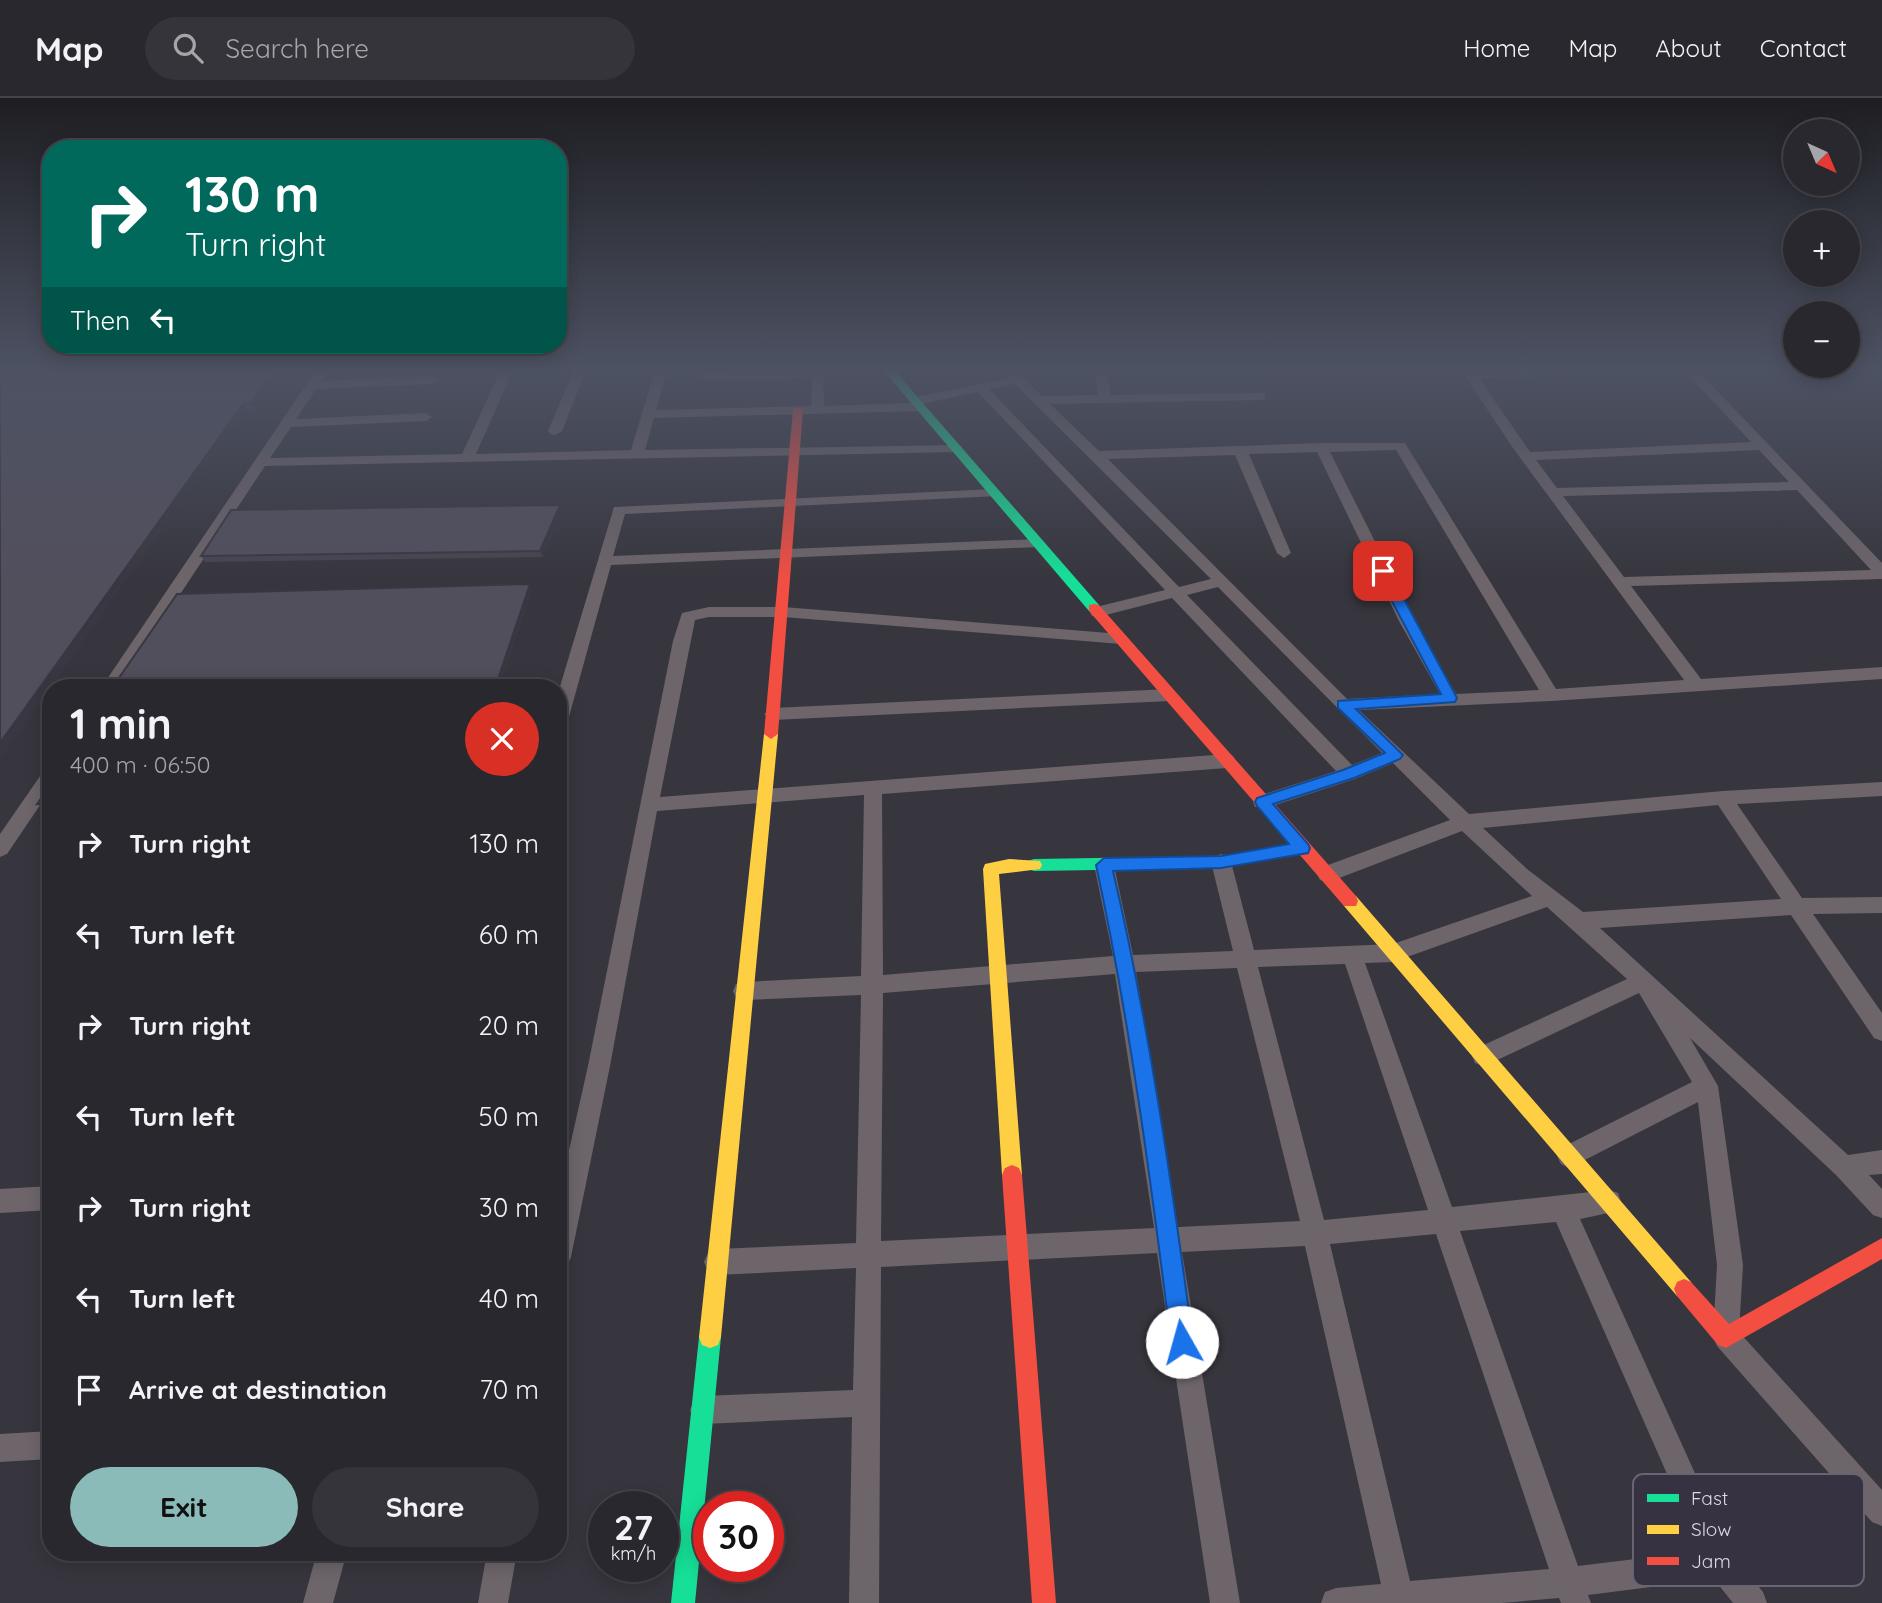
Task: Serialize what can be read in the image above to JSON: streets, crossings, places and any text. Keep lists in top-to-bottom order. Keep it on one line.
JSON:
{"legend":["Fast","Slow","Jam"],"north":"bottom right","page":{"header":"Map","search":"Search here","nav":["Home","Map","About","Contact"],"map_buttons":["+","−"],"turn":["130 m","Turn right"],"then":"Then","heading":["1 min","400 m · 06:50"],"list":[{"name":"Turn right","value":"130 m"},{"name":"Turn left","value":"60 m"},{"name":"Turn right","value":"20 m"},{"name":"Turn left","value":"50 m"},{"name":"Turn right","value":"30 m"},{"name":"Turn left","value":"40 m"},{"name":"Arrive at destination","value":"70 m"}],"buttons":["Exit","Share"],"speed":"27 km/h","limit":"30"}}
